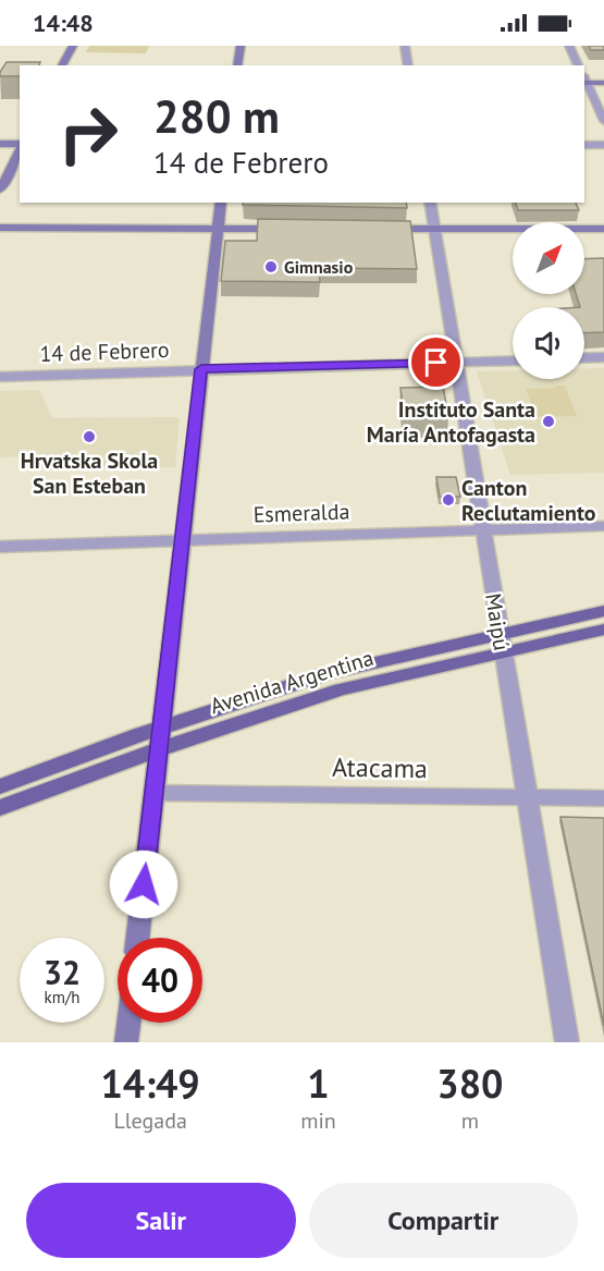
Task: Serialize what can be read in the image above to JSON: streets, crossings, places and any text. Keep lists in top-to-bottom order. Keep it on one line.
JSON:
{"streets":{"main road":["Avenida Argentina"],"street":["14 de Febrero","Esmeralda","Maipú","Atacama"]},"crossings":[["14 de Febrero","Maipú"],["Esmeralda","Maipú"],["Maipú","Avenida Argentina"],["Maipú","Atacama"]],"places":["Gimnasio","Instituto Santa María Antofagasta","Hrvatska Skola San Esteban","Canton Reclutamiento"],"north":"top right","page":{"status":"14:48","turn":["280 m","14 de Febrero"],"speed":"32 km/h","limit":"40","eta":["14:49","Llegada","1","min","380","m"],"buttons":["Salir","Compartir"]}}
